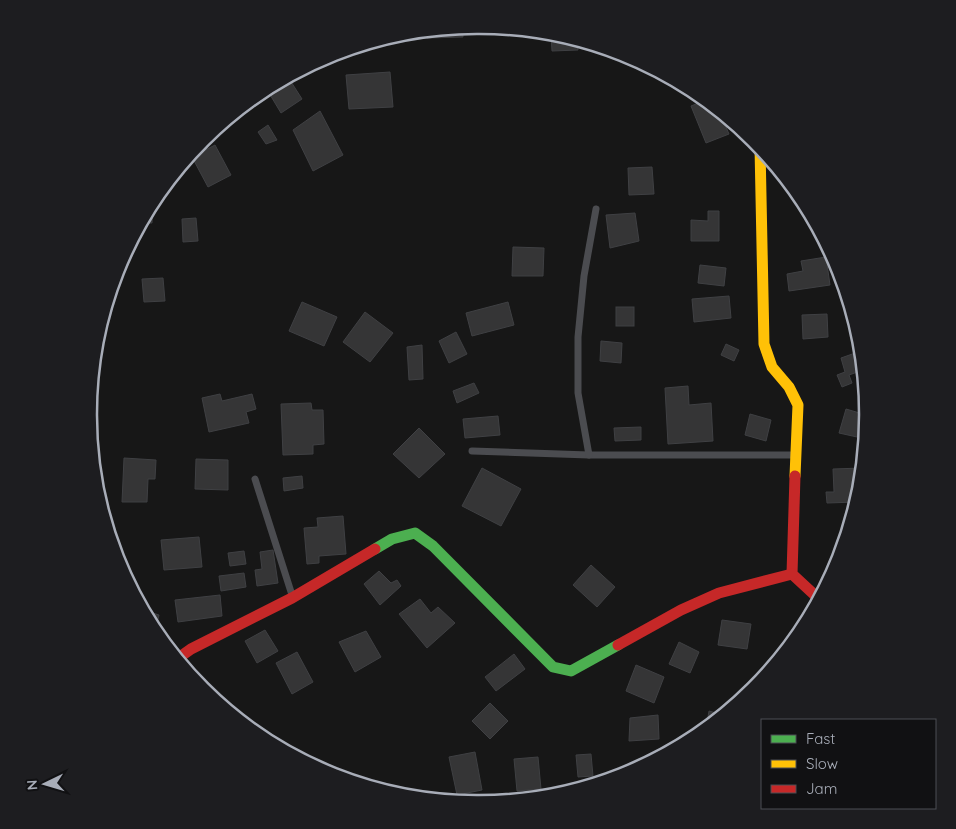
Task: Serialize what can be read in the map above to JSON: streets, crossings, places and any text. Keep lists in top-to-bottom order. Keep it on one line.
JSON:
{"legend":["Fast","Slow","Jam"],"north":"left"}
